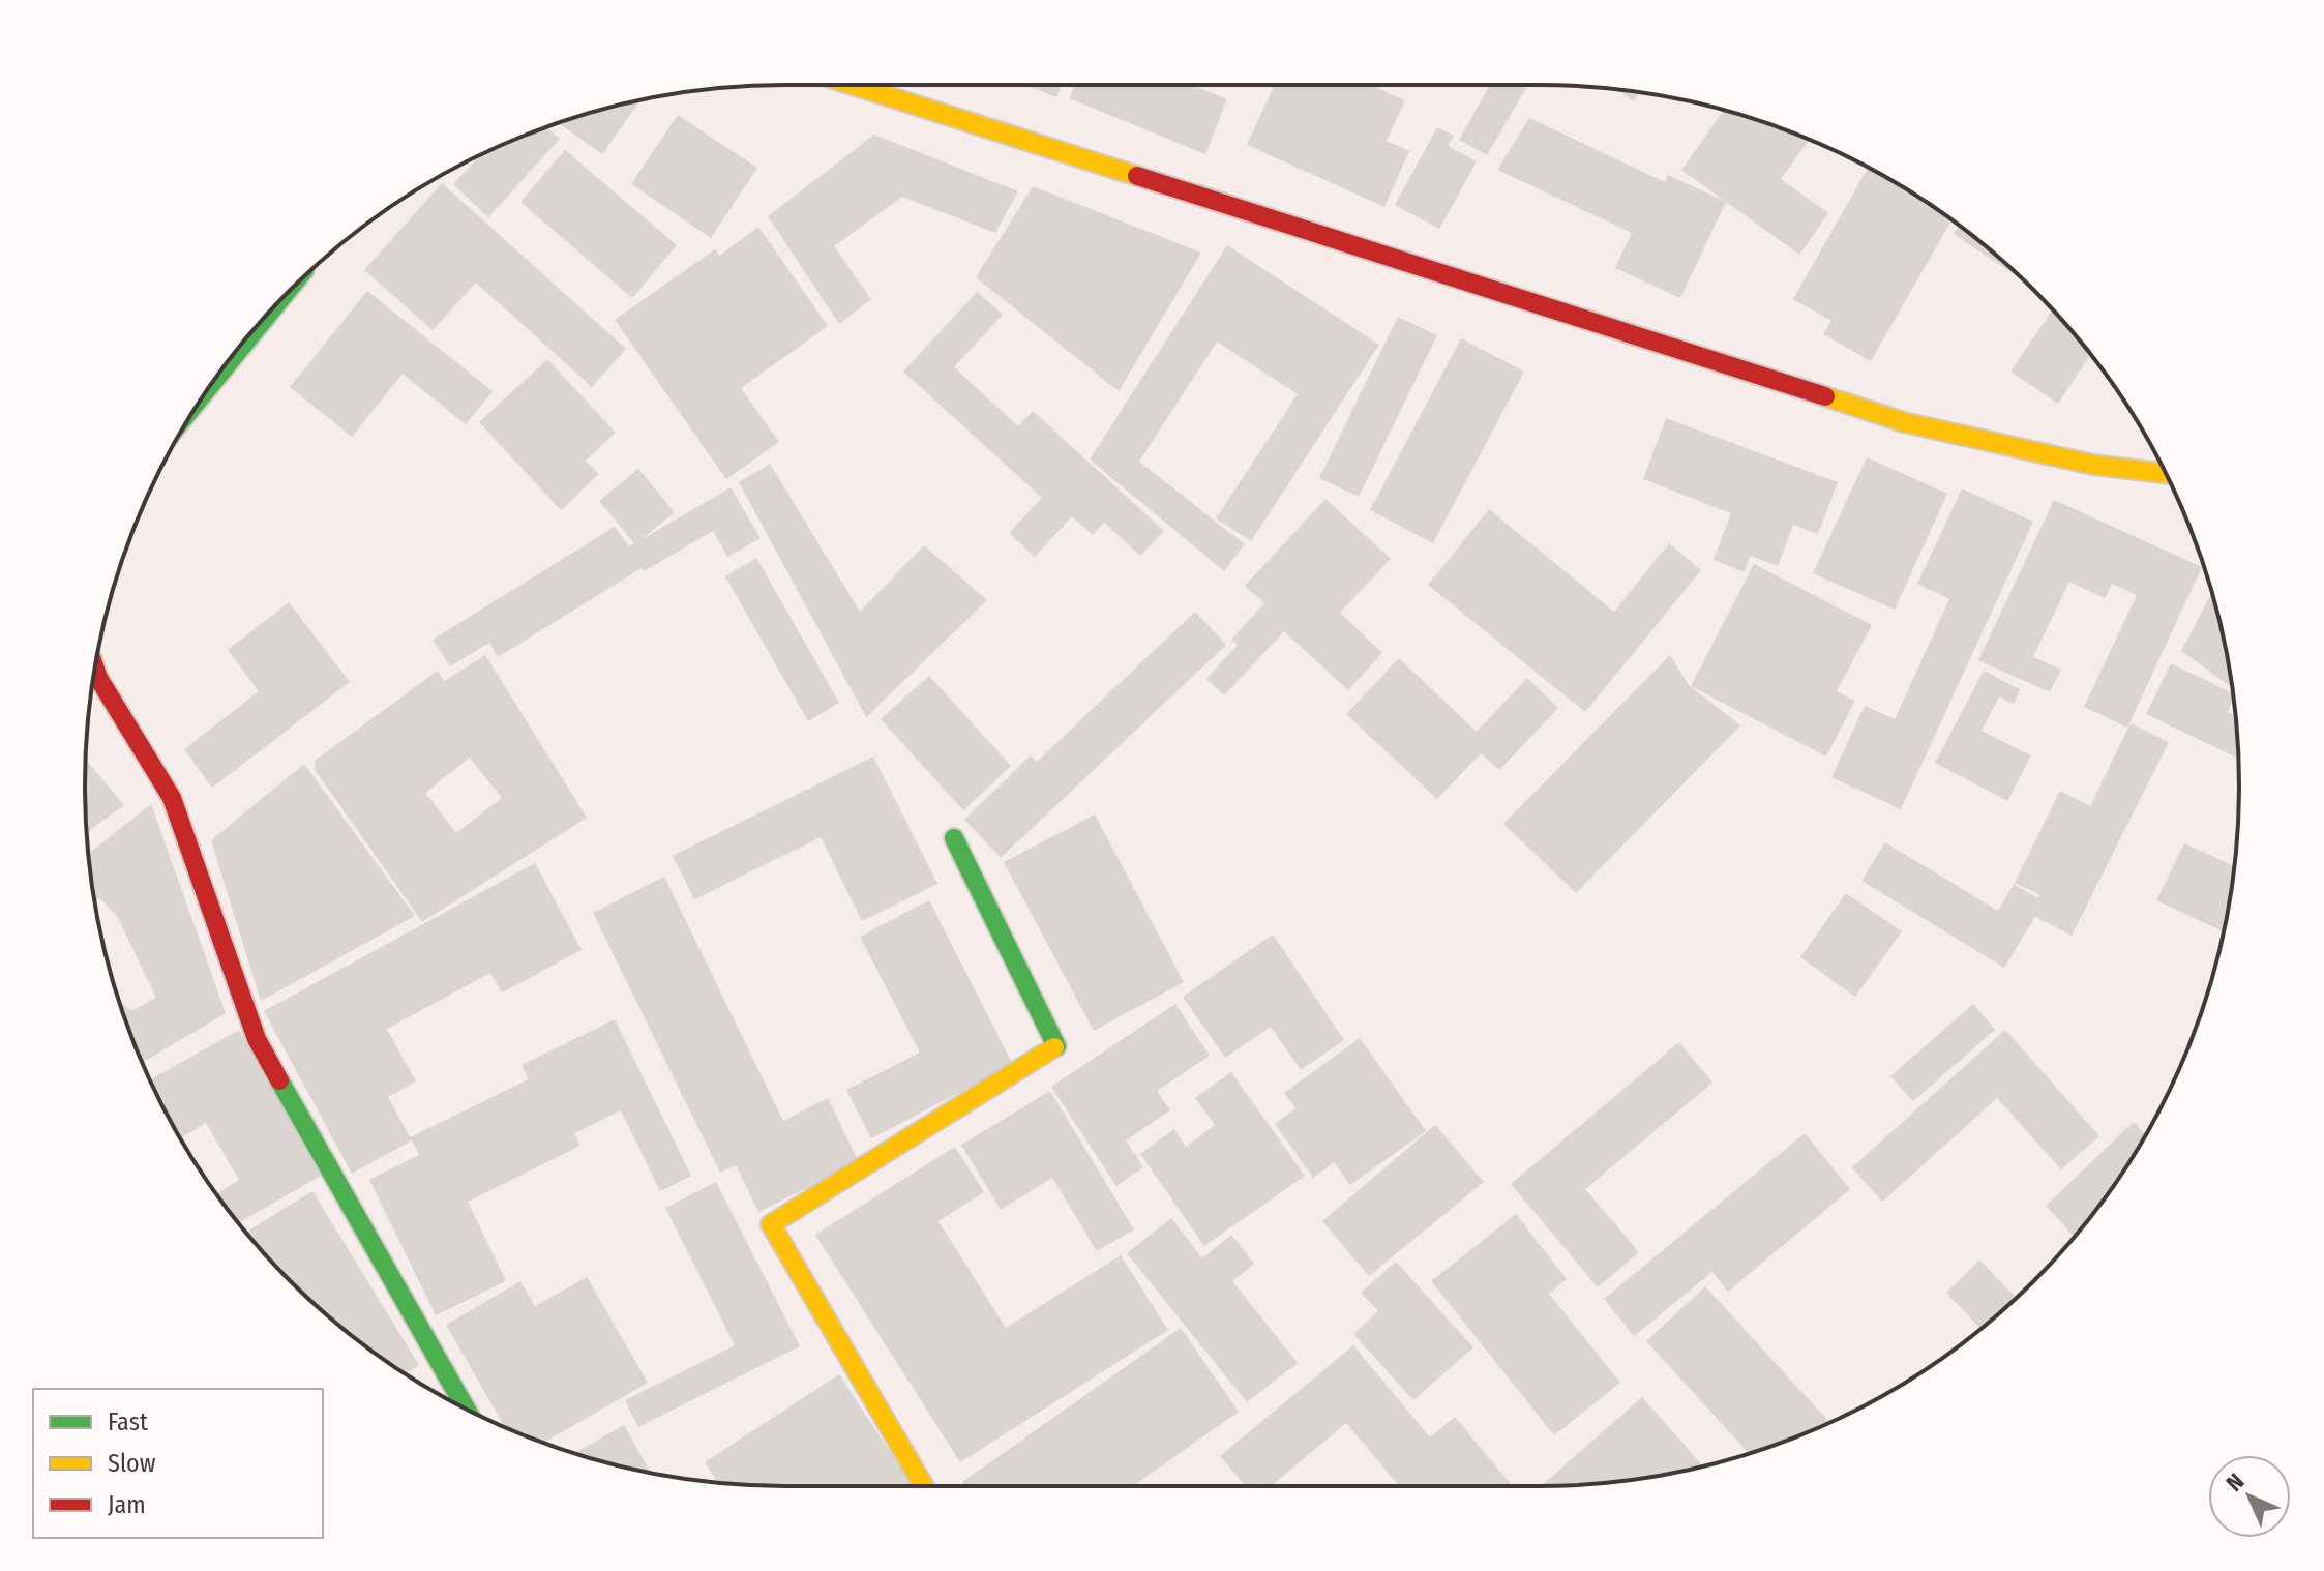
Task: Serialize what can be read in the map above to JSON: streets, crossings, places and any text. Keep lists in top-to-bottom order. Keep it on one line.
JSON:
{"legend":["Fast","Slow","Jam"],"north":"top left"}
